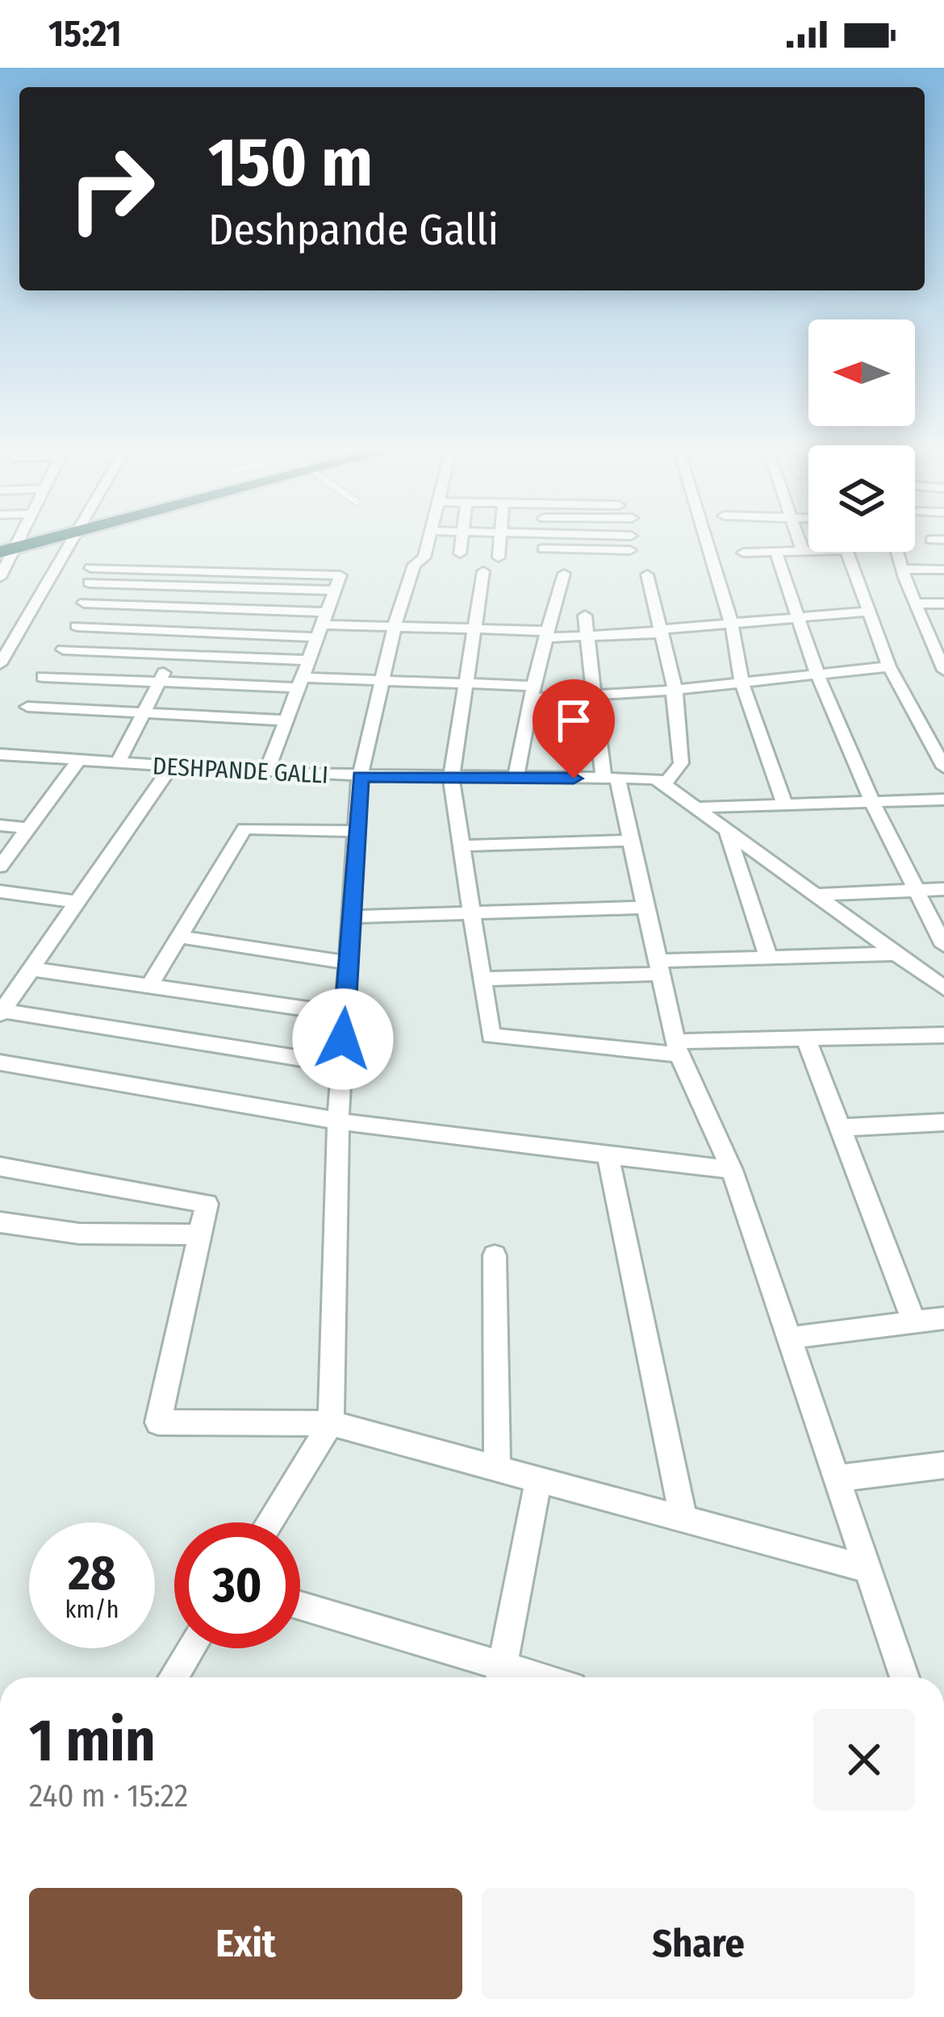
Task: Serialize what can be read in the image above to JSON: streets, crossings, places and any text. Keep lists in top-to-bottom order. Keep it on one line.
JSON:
{"streets":{"street":["DESHPANDE GALLI"]},"north":"left","page":{"status":"15:21","turn":["150 m","Deshpande Galli"],"speed":"28 km/h","limit":"30","heading":["1 min","240 m · 15:22"],"buttons":["Exit","Share"]}}
